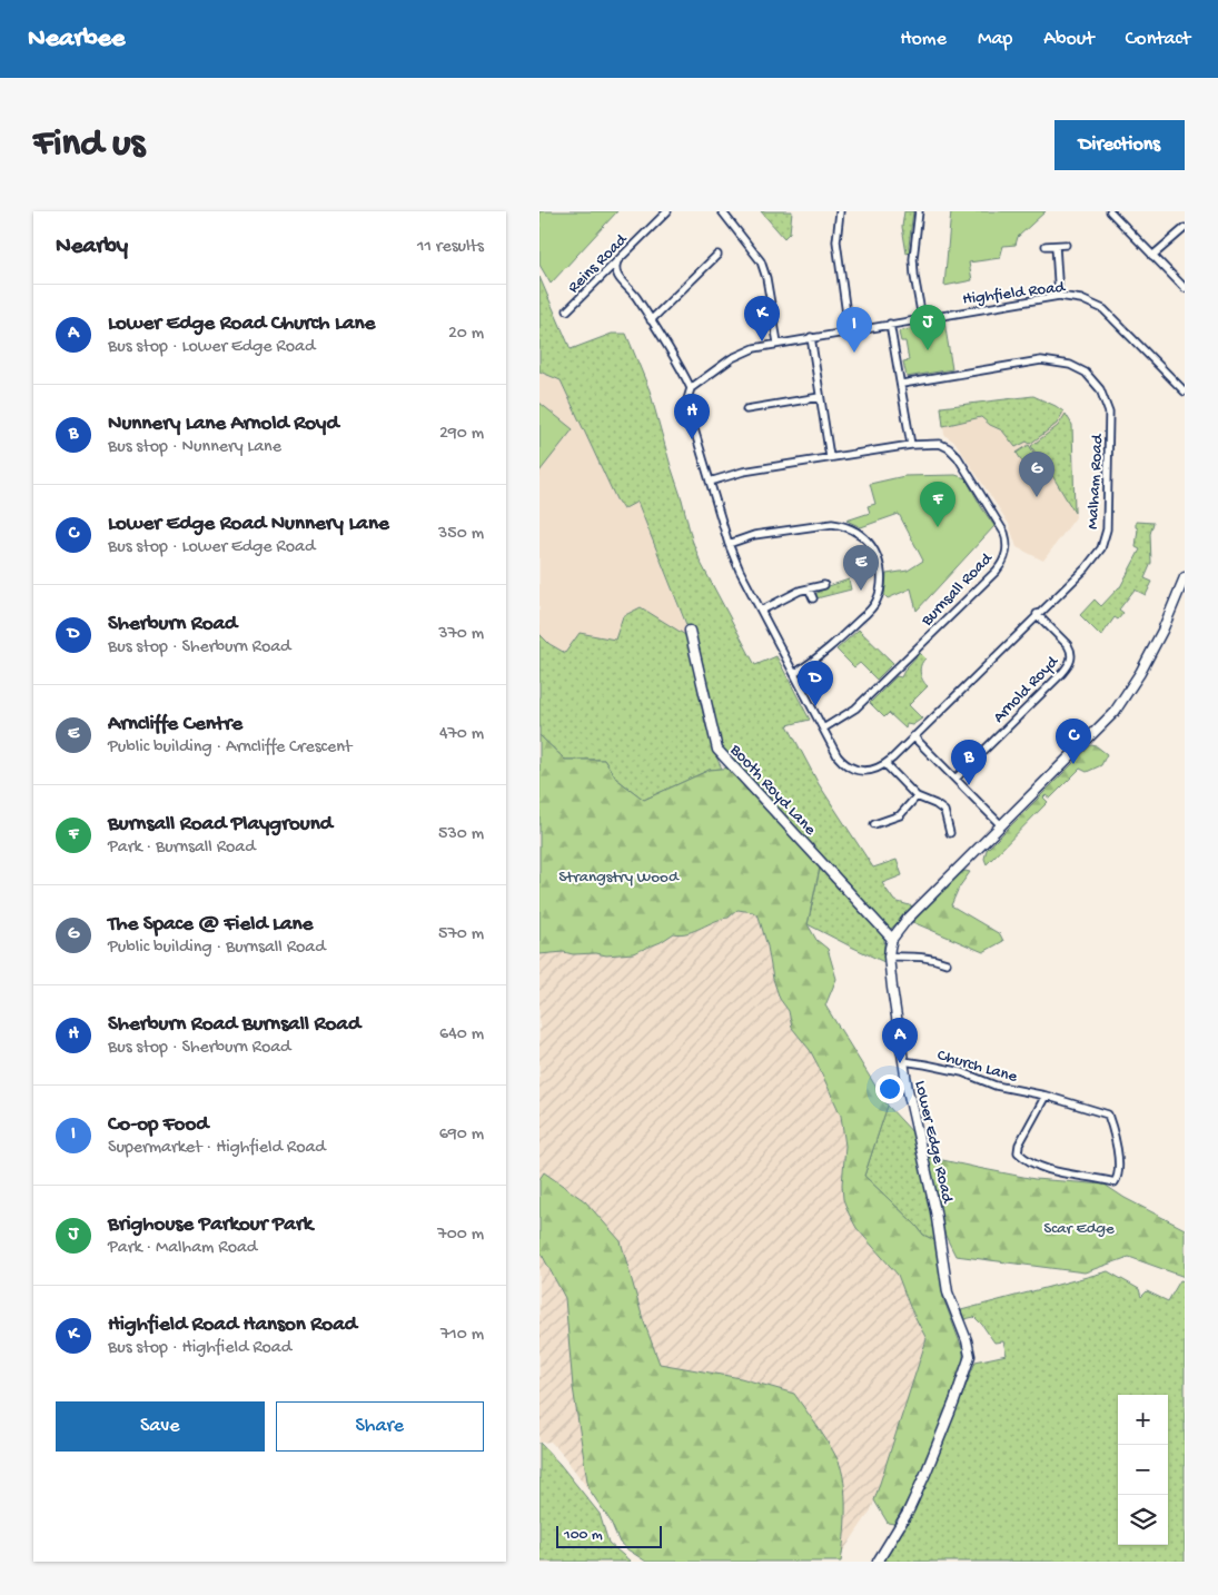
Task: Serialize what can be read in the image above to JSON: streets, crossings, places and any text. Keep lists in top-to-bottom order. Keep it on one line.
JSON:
{"streets":{"street":["Reins Road","Highfield Road","Malham Road","Burnsall Road","Arnold Royd","Booth Royd Lane","Church Lane","Lower Edge Road"]},"crossings":[["Malham Road","Arnold Royd"],["Booth Royd Lane","Lower Edge Road"],["Church Lane","Lower Edge Road"]],"parks":["Strangstry Wood","Scar Edge"],"scale_bar":"100 m","page":{"header":"Nearbee","nav":["Home","Map","About","Contact"],"buttons":["Directions",["Save","Share"]],"title":"Find us","heading":["Nearby","11 results"],"list":[{"mark":"A","name":"Lower Edge Road Church Lane","note":"Bus stop · Lower Edge Road","value":"20 m"},{"mark":"B","name":"Nunnery Lane Arnold Royd","note":"Bus stop · Nunnery Lane","value":"290 m"},{"mark":"C","name":"Lower Edge Road Nunnery Lane","note":"Bus stop · Lower Edge Road","value":"350 m"},{"mark":"D","name":"Sherburn Road","note":"Bus stop · Sherburn Road","value":"370 m"},{"mark":"E","name":"Arncliffe Centre","note":"Public building · Arncliffe Crescent","value":"470 m"},{"mark":"F","name":"Burnsall Road Playground","note":"Park · Burnsall Road","value":"530 m"},{"mark":"G","name":"The Space @ Field Lane","note":"Public building · Burnsall Road","value":"570 m"},{"mark":"H","name":"Sherburn Road Burnsall Road","note":"Bus stop · Sherburn Road","value":"640 m"},{"mark":"I","name":"Co-op Food","note":"Supermarket · Highfield Road","value":"690 m"},{"mark":"J","name":"Brighouse Parkour Park","note":"Park · Malham Road","value":"700 m"},{"mark":"K","name":"Highfield Road Hanson Road","note":"Bus stop · Highfield Road","value":"710 m"}],"pins":["K","J","I","H","G","F","E","D","C","B","A"],"map_buttons":["+","−"],"scale":"100 m"}}
